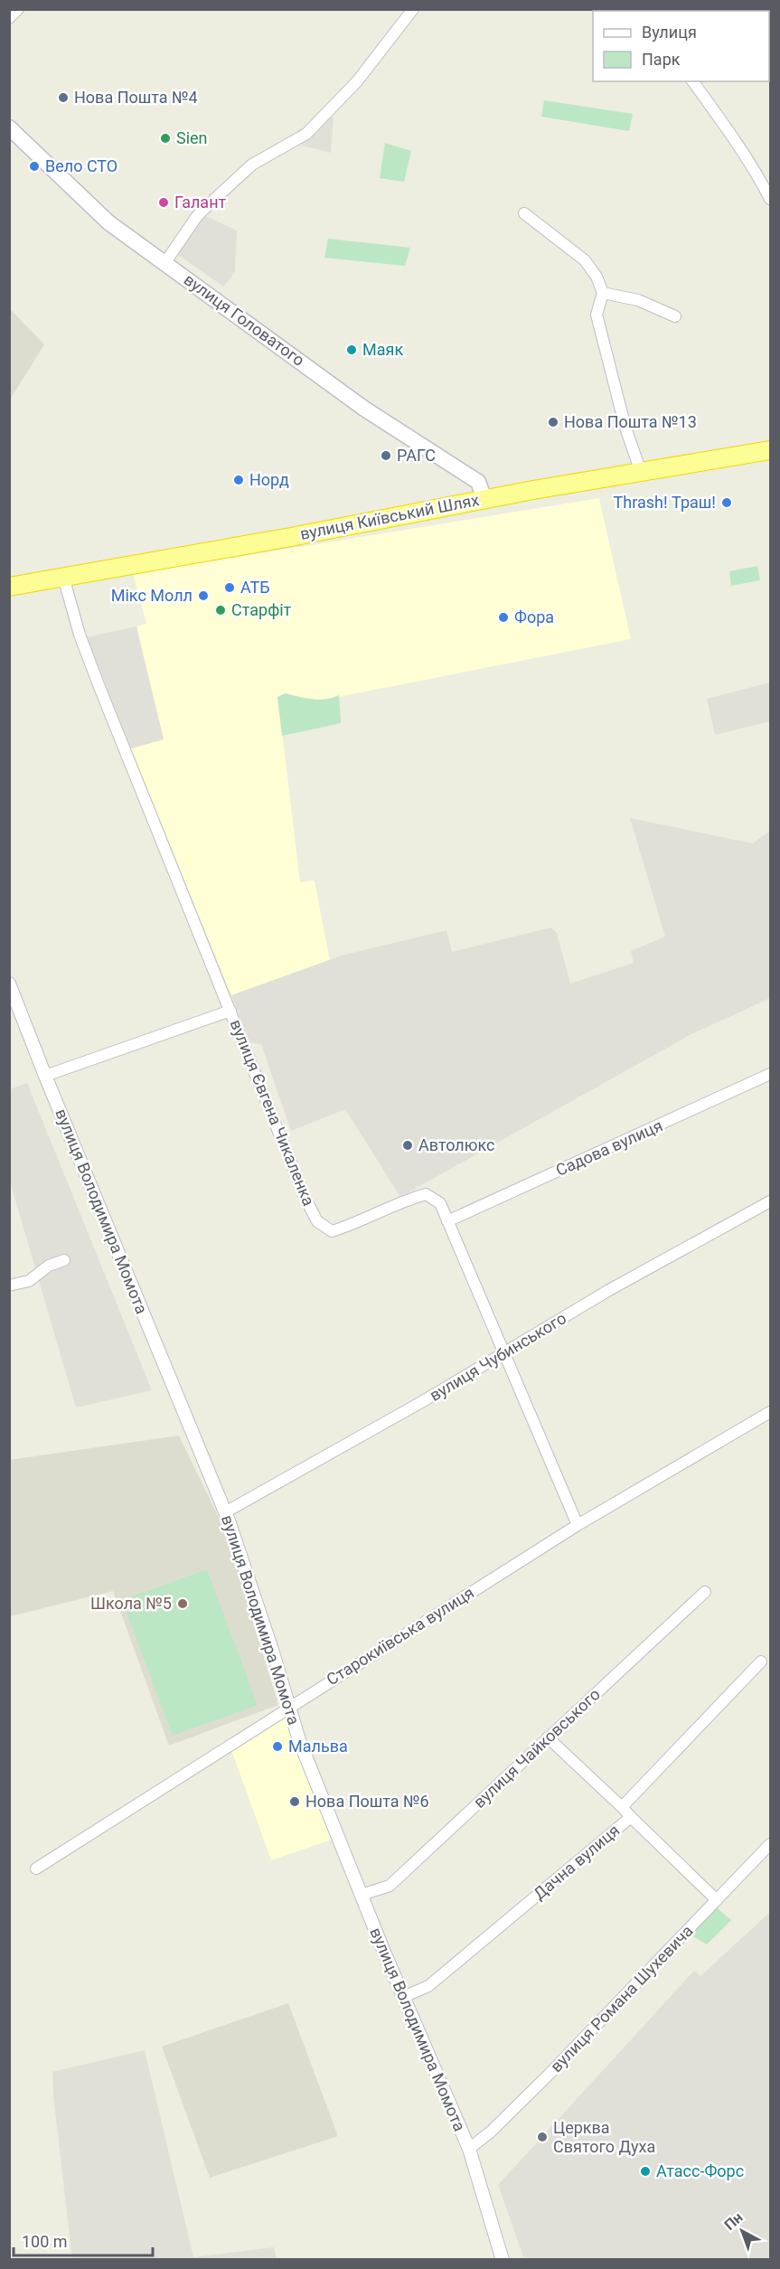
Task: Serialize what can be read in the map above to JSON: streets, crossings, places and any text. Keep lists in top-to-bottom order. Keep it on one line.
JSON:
{"streets":{"highway":["вулиця Київський Шлях"],"main road":["вулиця Головатого"],"street":["вулиця Євгена Чикаленка","Садова вулиця","вулиця Володимира Момота","вулиця Чубинського","Старокиївська вулиця","вулиця Чайковського","Дачна вулиця","вулиця Романа Шухевича"]},"crossings":[["вулиця Головатого","вулиця Київський Шлях"],["вулиця Київський Шлях","вулиця Євгена Чикаленка"],["вулиця Євгена Чикаленка","Садова вулиця"],["вулиця Євгена Чикаленка","вулиця Чубинського"],["вулиця Євгена Чикаленка","Старокиївська вулиця"],["вулиця Володимира Момота","вулиця Чубинського"],["вулиця Володимира Момота","Старокиївська вулиця"],["вулиця Володимира Момота","вулиця Чайковського"],["вулиця Володимира Момота","Дачна вулиця"],["вулиця Володимира Момота","вулиця Романа Шухевича"]],"places":["Нова Пошта №4","Sien","Вело СТО","Галант","Маяк","Нова Пошта №13","РАГС","Норд","Thrash! Траш!","АТБ","Мікс Молл","Старфіт","Фора","Автолюкс","Школа №5","Мальва","Нова Пошта №6","Церква Святого Духа","Атасс-Форс"],"legend":["Вулиця","Парк"],"scale_bar":"100 m","north":"top left"}
